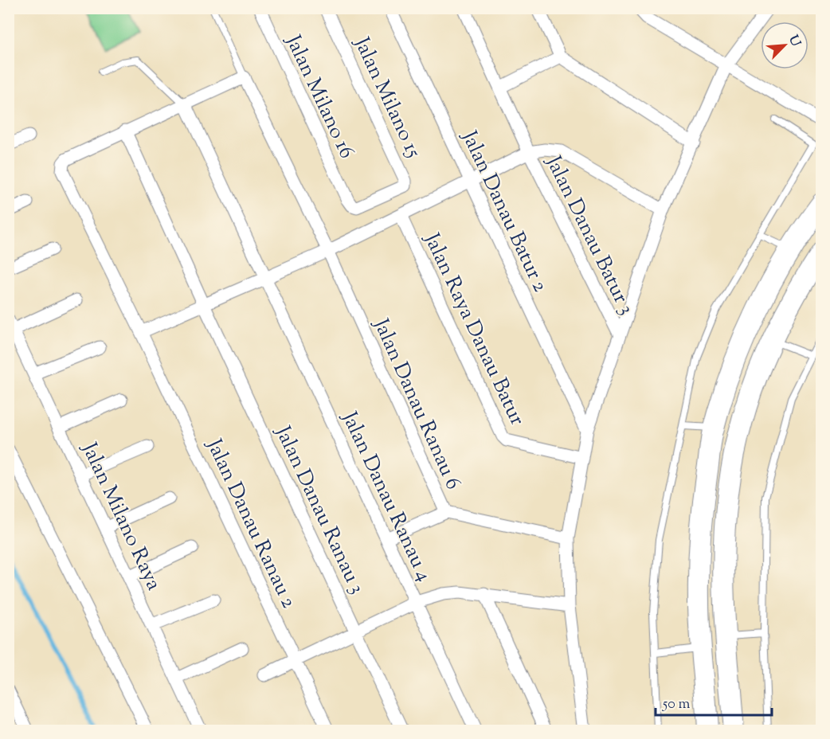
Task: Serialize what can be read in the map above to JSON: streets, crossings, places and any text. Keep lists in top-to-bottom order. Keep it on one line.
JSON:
{"streets":{"street":["Jalan Milano 16","Jalan Milano 15","Jalan Danau Batur 2","Jalan Danau Batur 3","Jalan Raya Danau Batur","Jalan Danau Ranau 6","Jalan Danau Ranau 4","Jalan Danau Ranau 3","Jalan Milano Raya","Jalan Danau Ranau 2"]},"crossings":[["Jalan Milano 16","Jalan Milano 15"],["Jalan Danau Ranau 3","Jalan Danau Ranau 2"]],"scale_bar":"50 m","north":"top right"}
